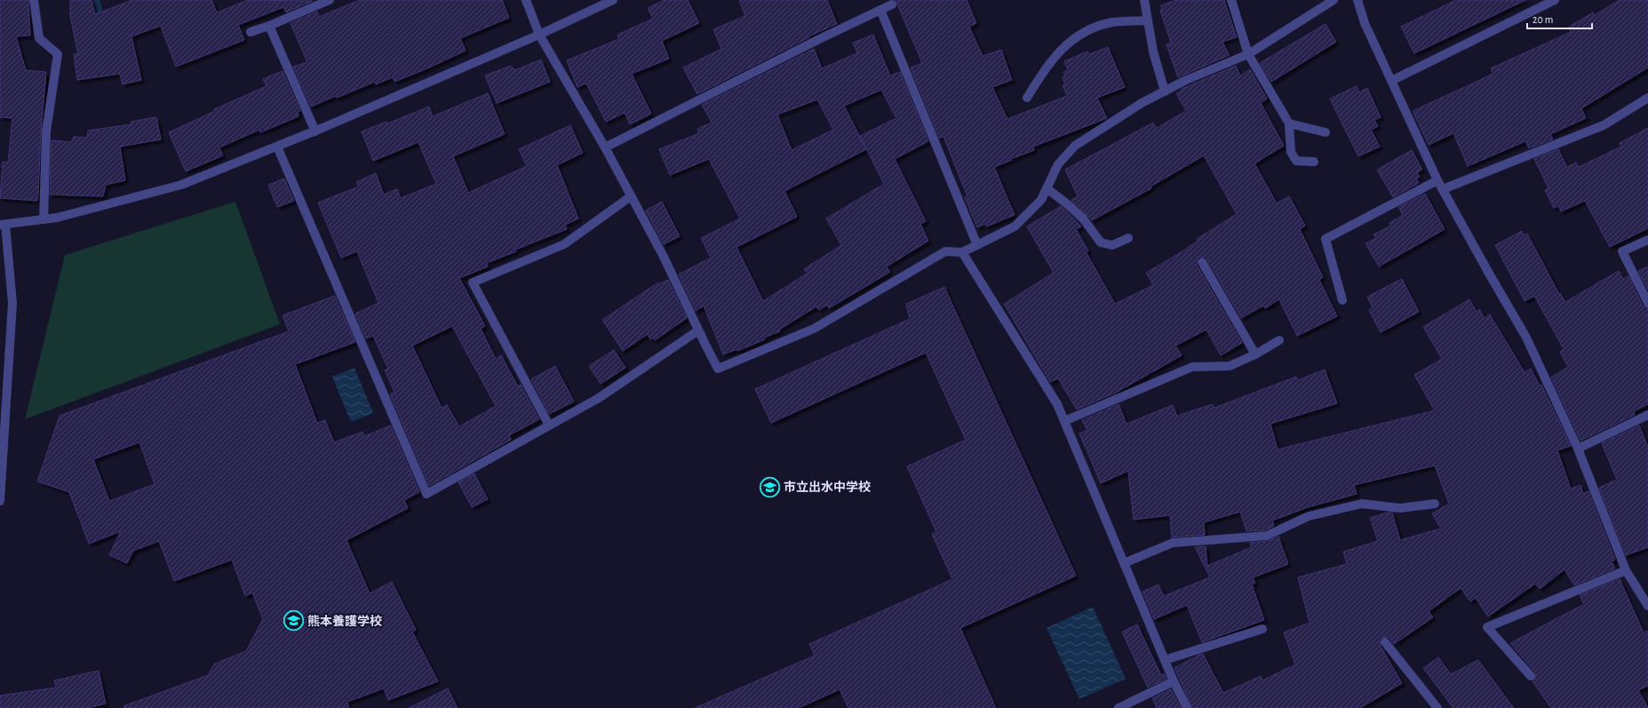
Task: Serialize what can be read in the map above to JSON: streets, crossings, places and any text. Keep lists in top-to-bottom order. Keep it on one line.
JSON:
{"places":{"school or university":["市立出水中学校","熊本養護学校"]},"scale_bar":"20 m"}
